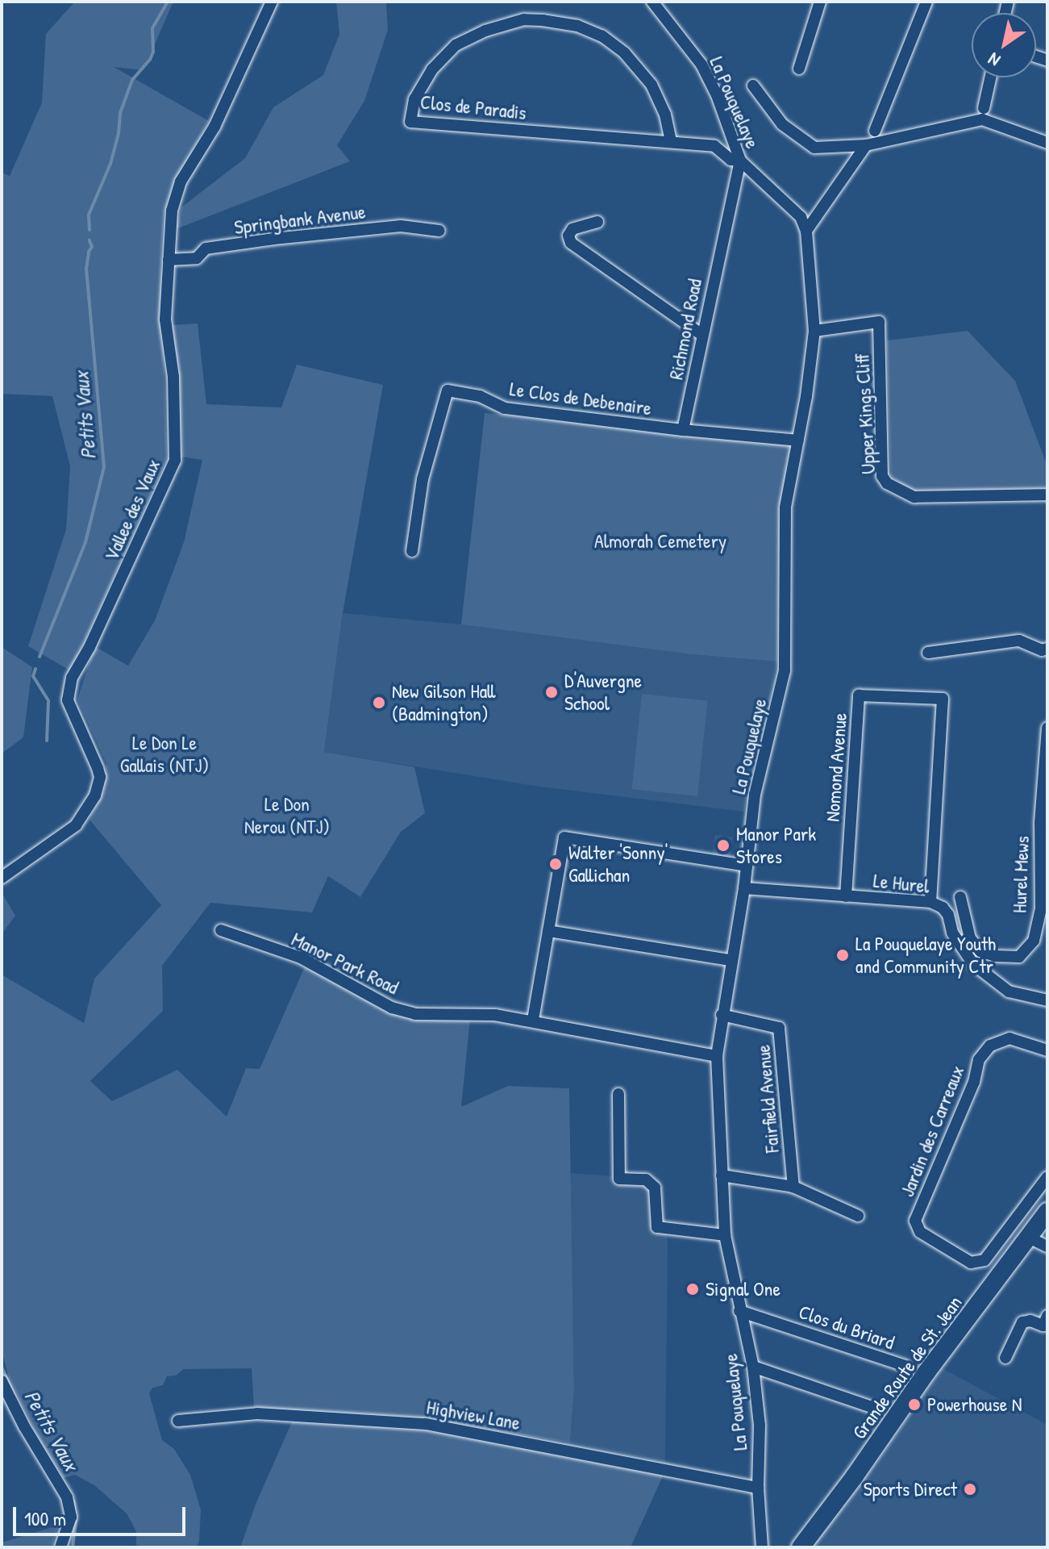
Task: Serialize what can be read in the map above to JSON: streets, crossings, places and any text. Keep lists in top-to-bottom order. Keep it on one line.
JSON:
{"streets":{"main road":["Grande Route de St. Jean"],"street":["La Pouquelaye","Clos de Paradis","Springbank Avenue","Richmond Road","Le Clos de Debenaire","Upper Kings Cliff","Vallee des Vaux","Nomond Avenue","Hurel Mews","Le Hurel","Manor Park Road","Fairfield Avenue","Jardin des Carreaux","Clos du Briard","Highview Lane"]},"crossings":[["La Pouquelaye","Clos de Paradis"],["La Pouquelaye","Richmond Road"],["La Pouquelaye","Upper Kings Cliff"],["La Pouquelaye","Le Hurel"],["La Pouquelaye","Manor Park Road"],["La Pouquelaye","Fairfield Avenue"],["La Pouquelaye","Clos du Briard"],["La Pouquelaye","Highview Lane"],["Clos de Paradis","Richmond Road"],["Springbank Avenue","Vallee des Vaux"],["Richmond Road","Le Clos de Debenaire"],["Nomond Avenue","Le Hurel"]],"water":["Petits Vaux"],"parks":["Almorah Cemetery","Le Don Le Gallais (NTJ)","Le Don Nerou (NTJ)"],"places":["D'Auvergne School","New Gilson Hall (Badmington)","Manor Park Stores","Walter 'Sonny' Gallichan","La Pouquelaye Youth and Community Ctr","Signal One","Powerhouse N","Sports Direct"],"scale_bar":"100 m","north":"bottom left"}
